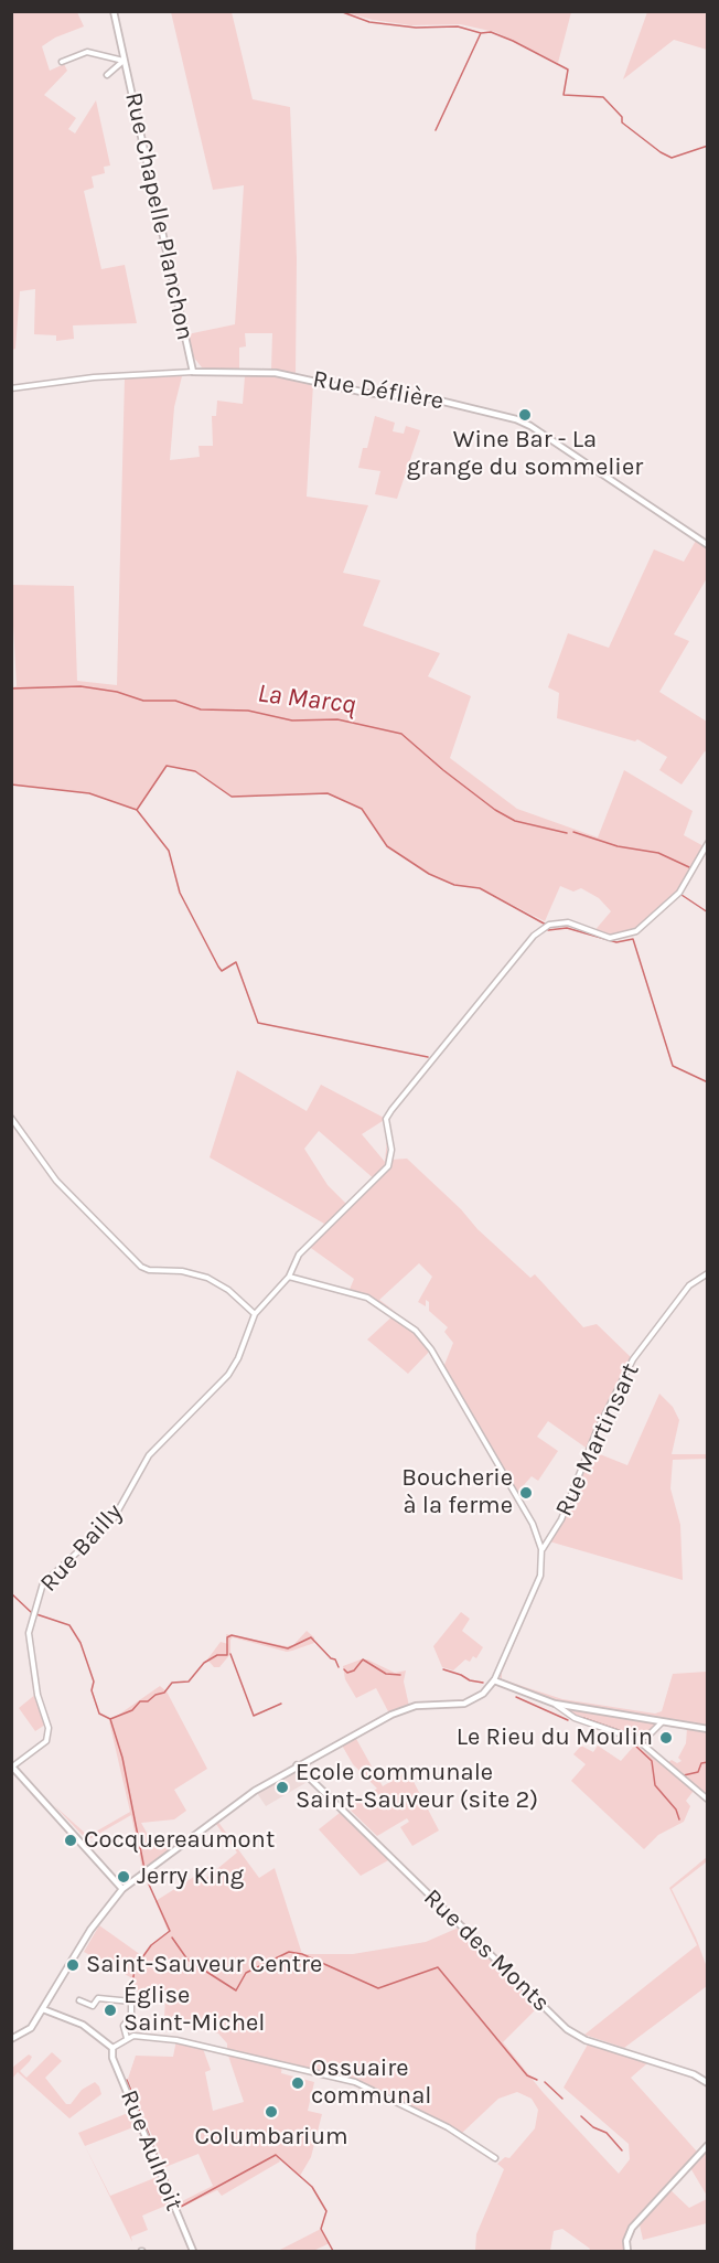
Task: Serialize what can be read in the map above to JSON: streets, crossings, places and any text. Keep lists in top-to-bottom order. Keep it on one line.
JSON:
{"streets":{"street":["Rue Chapelle Planchon","Rue Déflière","Rue Martinsart","Rue Bailly","Rue des Monts","Rue Aulnoit"]},"crossings":[["Rue Chapelle Planchon","Rue Déflière"]],"water":["La Marcq"],"places":["Wine Bar - La grange du sommelier","Boucherie à la ferme","Le Rieu du Moulin","Ecole communale Saint-Sauveur (site 2)","Cocquereaumont","Jerry King","Saint-Sauveur Centre","Église Saint-Michel","Ossuaire communal","Columbarium"]}
